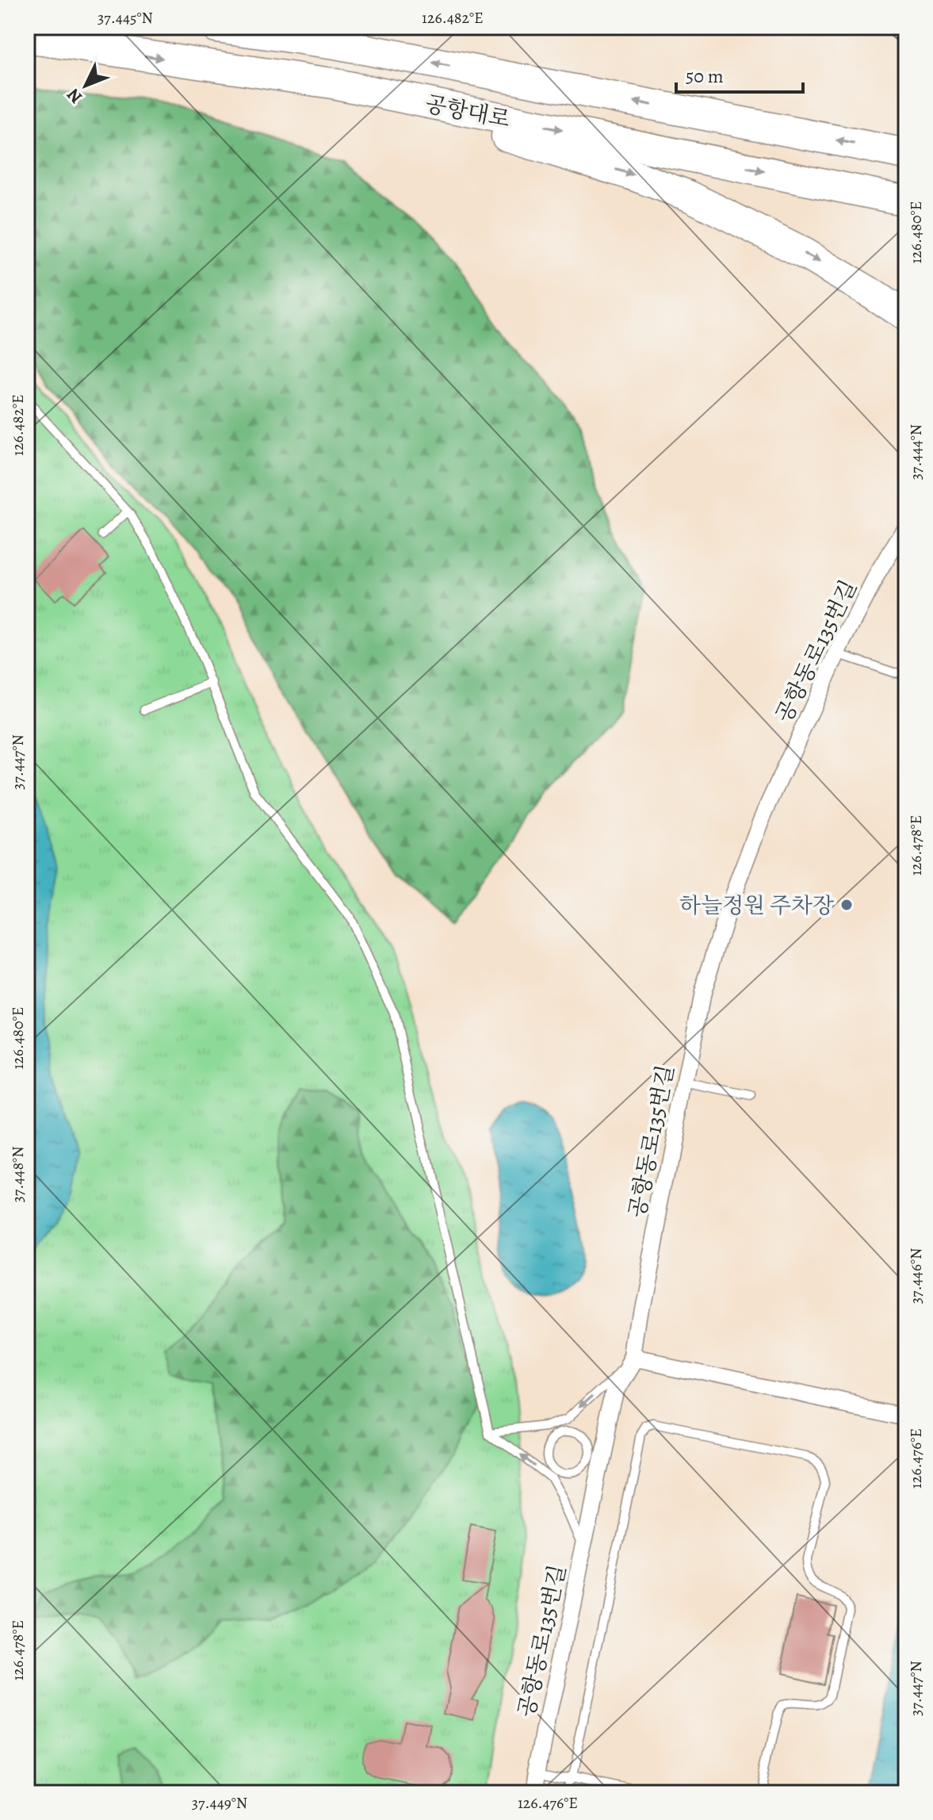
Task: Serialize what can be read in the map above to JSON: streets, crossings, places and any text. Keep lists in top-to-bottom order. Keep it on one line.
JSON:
{"streets":{"highway":["공항대로"],"street":["공항동로135번길"]},"places":["하늘정원 주차장"],"scale_bar":"50 m","north":"bottom left","coordinates":["37.445°N","126.482°E","126.480°E","37.444°N","37.447°N","126.478°E","37.448°N","37.446°N","126.476°E","37.449°N"]}
